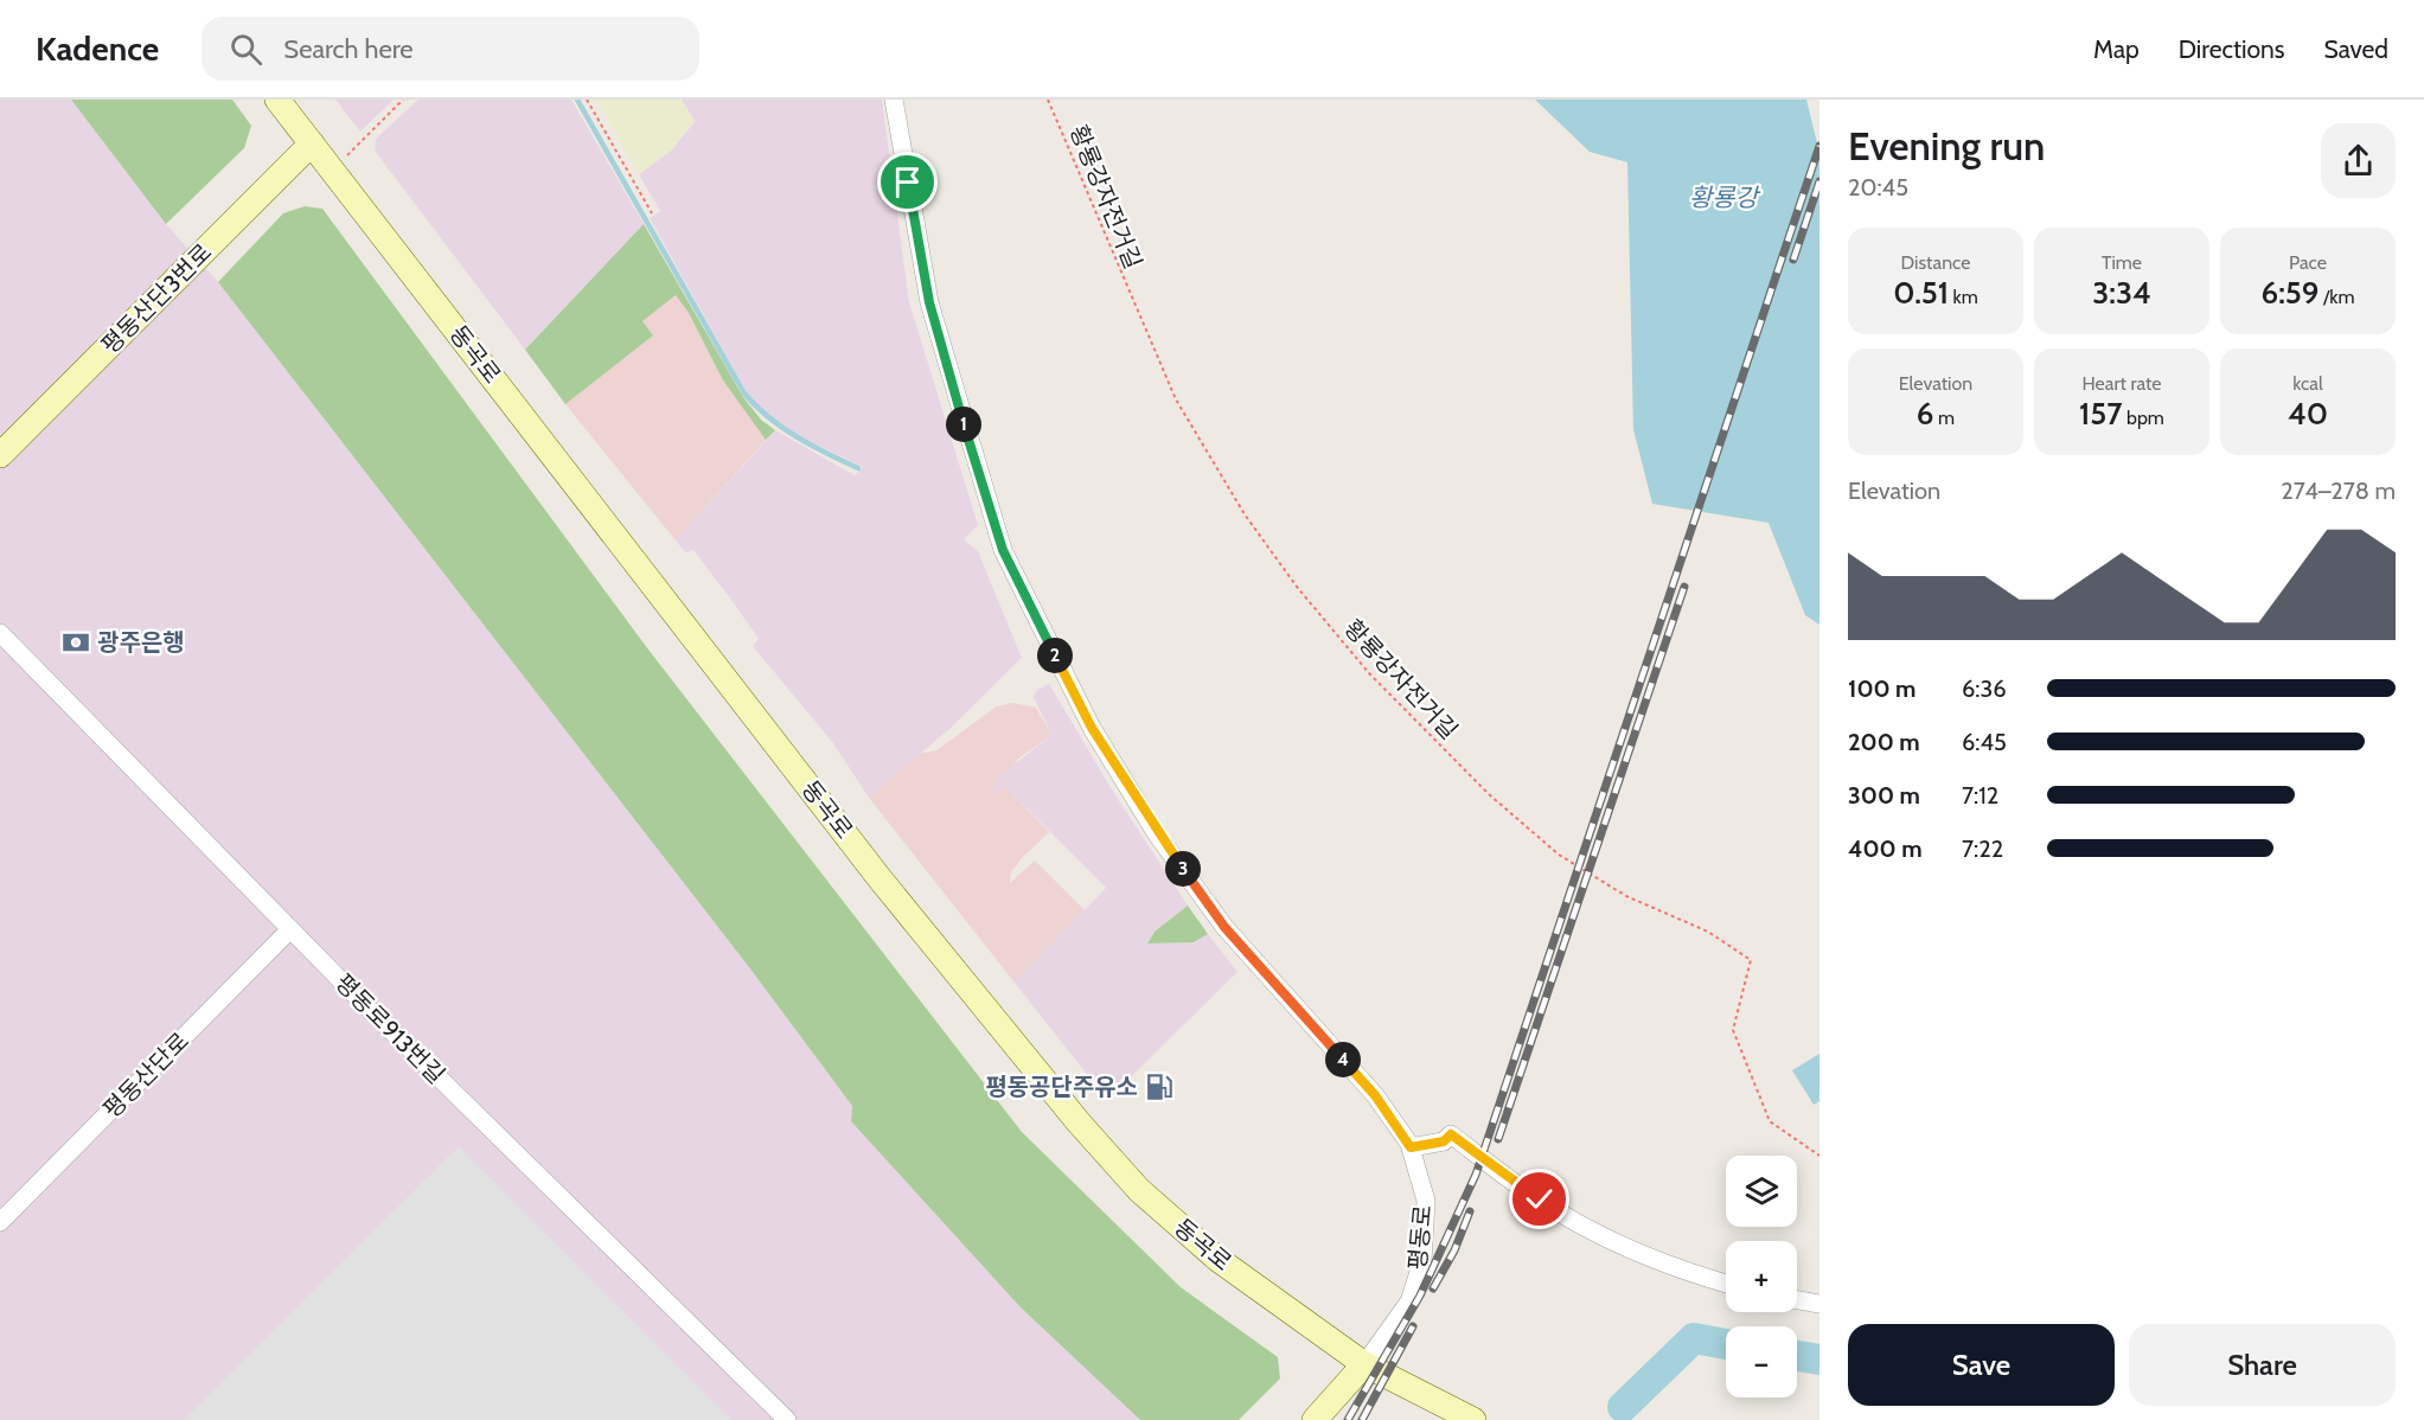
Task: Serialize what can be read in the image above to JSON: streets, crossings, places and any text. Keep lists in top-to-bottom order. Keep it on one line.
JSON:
{"streets":{"main road":["평동산단3번로","동곡로","평동로"],"street":["평동로913번길","평동산단로"],"path":["황룡강자전거길"]},"crossings":[["평동산단3번로","동곡로"],["동곡로","평동로"],["평동로913번길","평동산단로"]],"water":["황룡강"],"places":{"bank":["광주은행"],"fuel station":["평동공단주유소"]},"page":{"header":"Kadence","search":"Search here","nav":["Map","Directions","Saved"],"heading":["Evening run","20:45"],"stats":[["Distance","0.51 km"],["Time","3:34"],["Pace","6:59 /km"],["Elevation","6 m"],["Heart rate","157 bpm"],["kcal","40"]],"pins":["1","2","3","4"],"chart":["Elevation","274–278 m"],"list":[{"name":"100 m","note":"6:36"},{"name":"200 m","note":"6:45"},{"name":"300 m","note":"7:12"},{"name":"400 m","note":"7:22"}],"map_buttons":["+","−"],"buttons":["Save","Share"]}}
